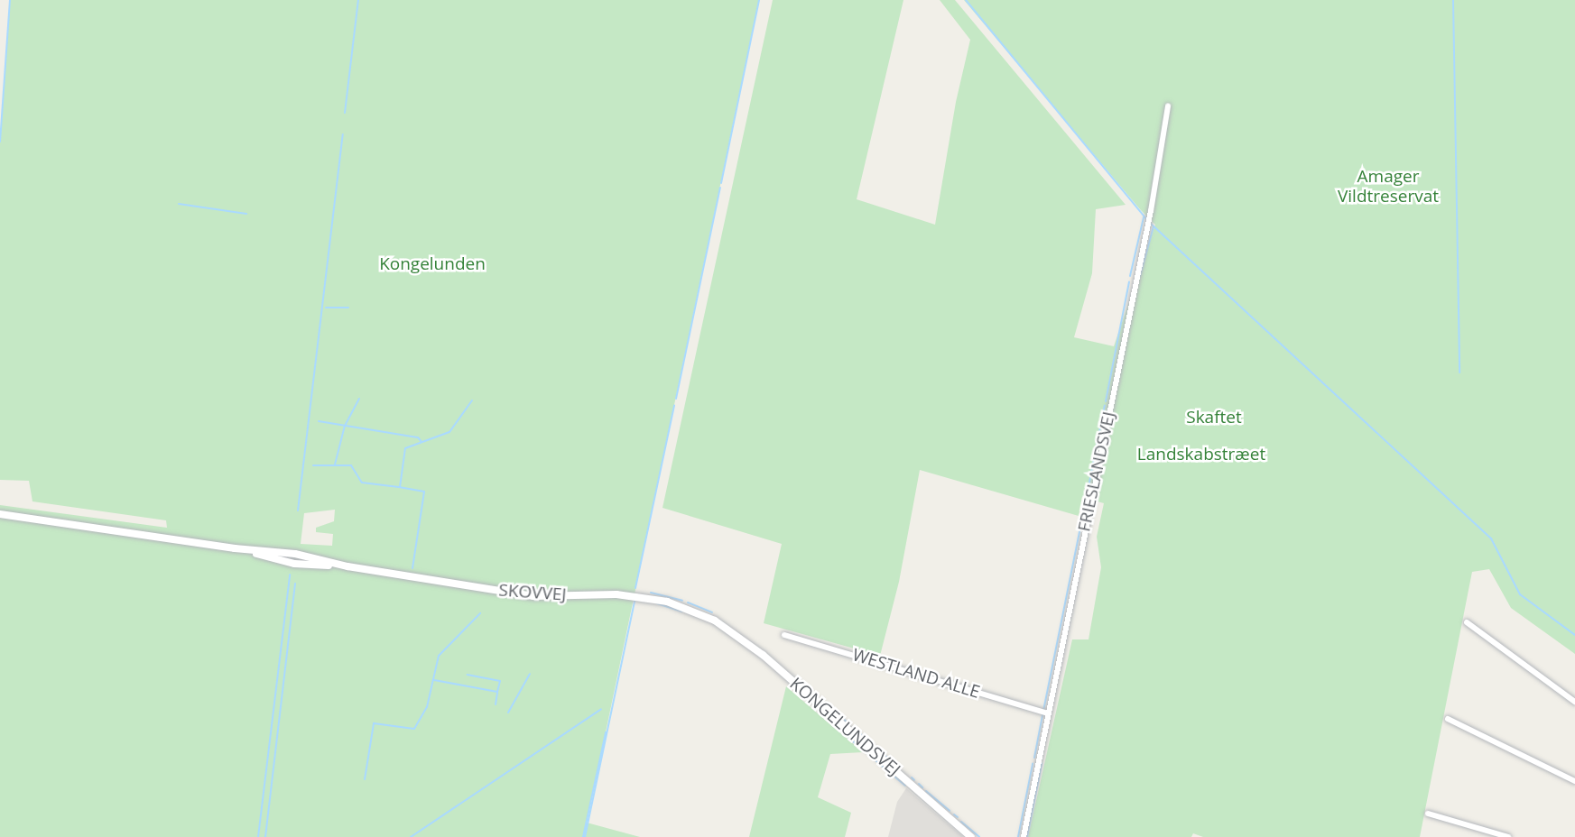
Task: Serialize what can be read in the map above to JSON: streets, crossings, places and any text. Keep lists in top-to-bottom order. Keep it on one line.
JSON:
{"streets":{"street":["FRIESLANDSVEJ","SKOVVEJ","WESTLAND ALLE","KONGELUNDSVEJ"]},"crossings":[["FRIESLANDSVEJ","WESTLAND ALLE"],["SKOVVEJ","KONGELUNDSVEJ"]],"parks":["Amager Vildtreservat","Kongelunden","Skaftet","Landskabstræet"]}
